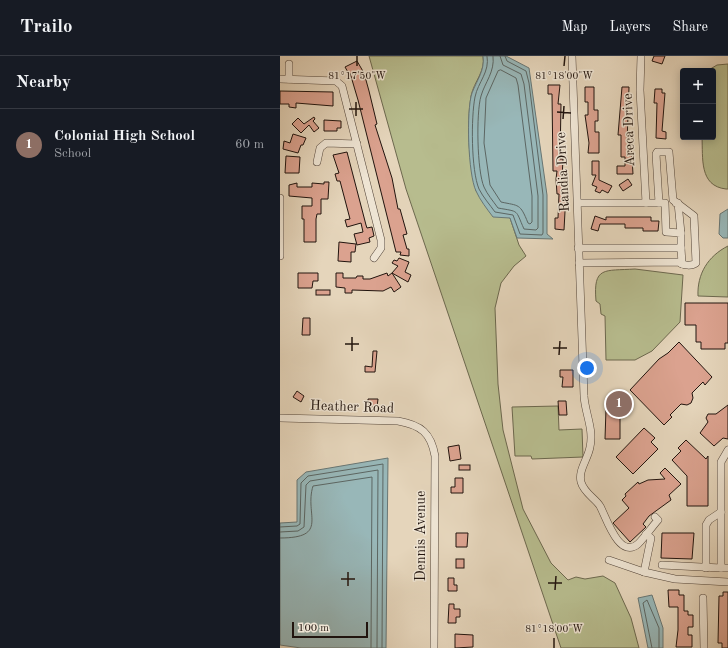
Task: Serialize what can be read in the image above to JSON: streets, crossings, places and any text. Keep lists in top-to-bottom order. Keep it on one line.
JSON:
{"streets":{"street":["Areca Drive","Randia Drive","Heather Road","Dennis Avenue"]},"crossings":[["Heather Road","Dennis Avenue"]],"scale_bar":"100 m","page":{"header":"Trailo","nav":["Map","Layers","Share"],"heading":"Nearby","map_buttons":["+","−"],"list":[{"mark":"1","name":"Colonial High School","note":"School","value":"60 m"}],"pins":"1","scale":"100 m"},"coordinates":["81°17'50\"W","81°18'00\"W"]}
